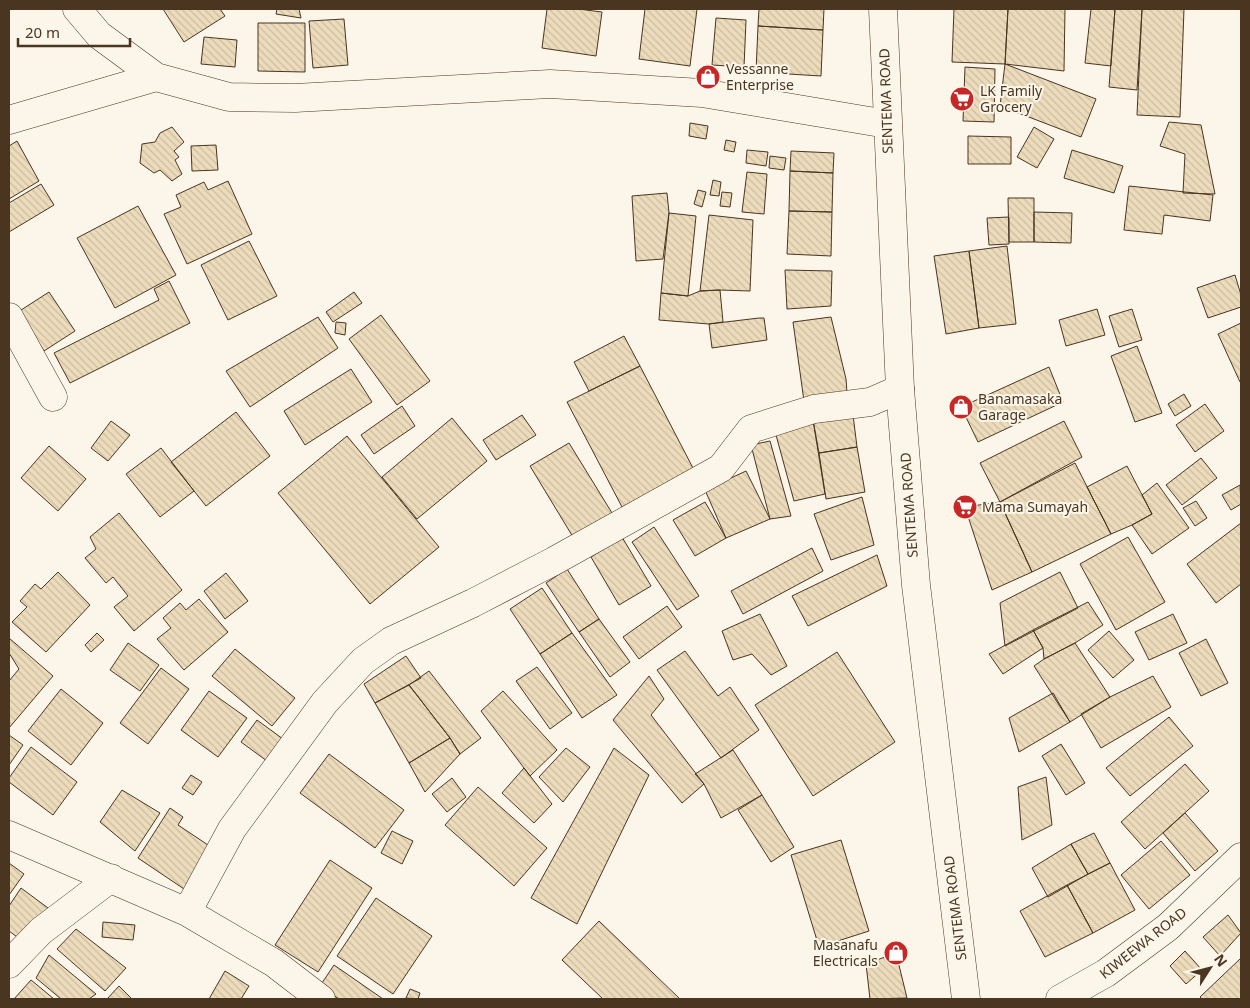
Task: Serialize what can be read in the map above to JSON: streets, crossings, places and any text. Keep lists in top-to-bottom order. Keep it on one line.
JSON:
{"streets":{"street":["SENTEMA ROAD","KIWEEWA ROAD"]},"places":{"shop":["Vessanne Enterprise","Banamasaka Garage","Masanafu Electricals"],"supermarket":["LK Family Grocery","Mama Sumayah"]},"scale_bar":"20 m","north":"top right"}
